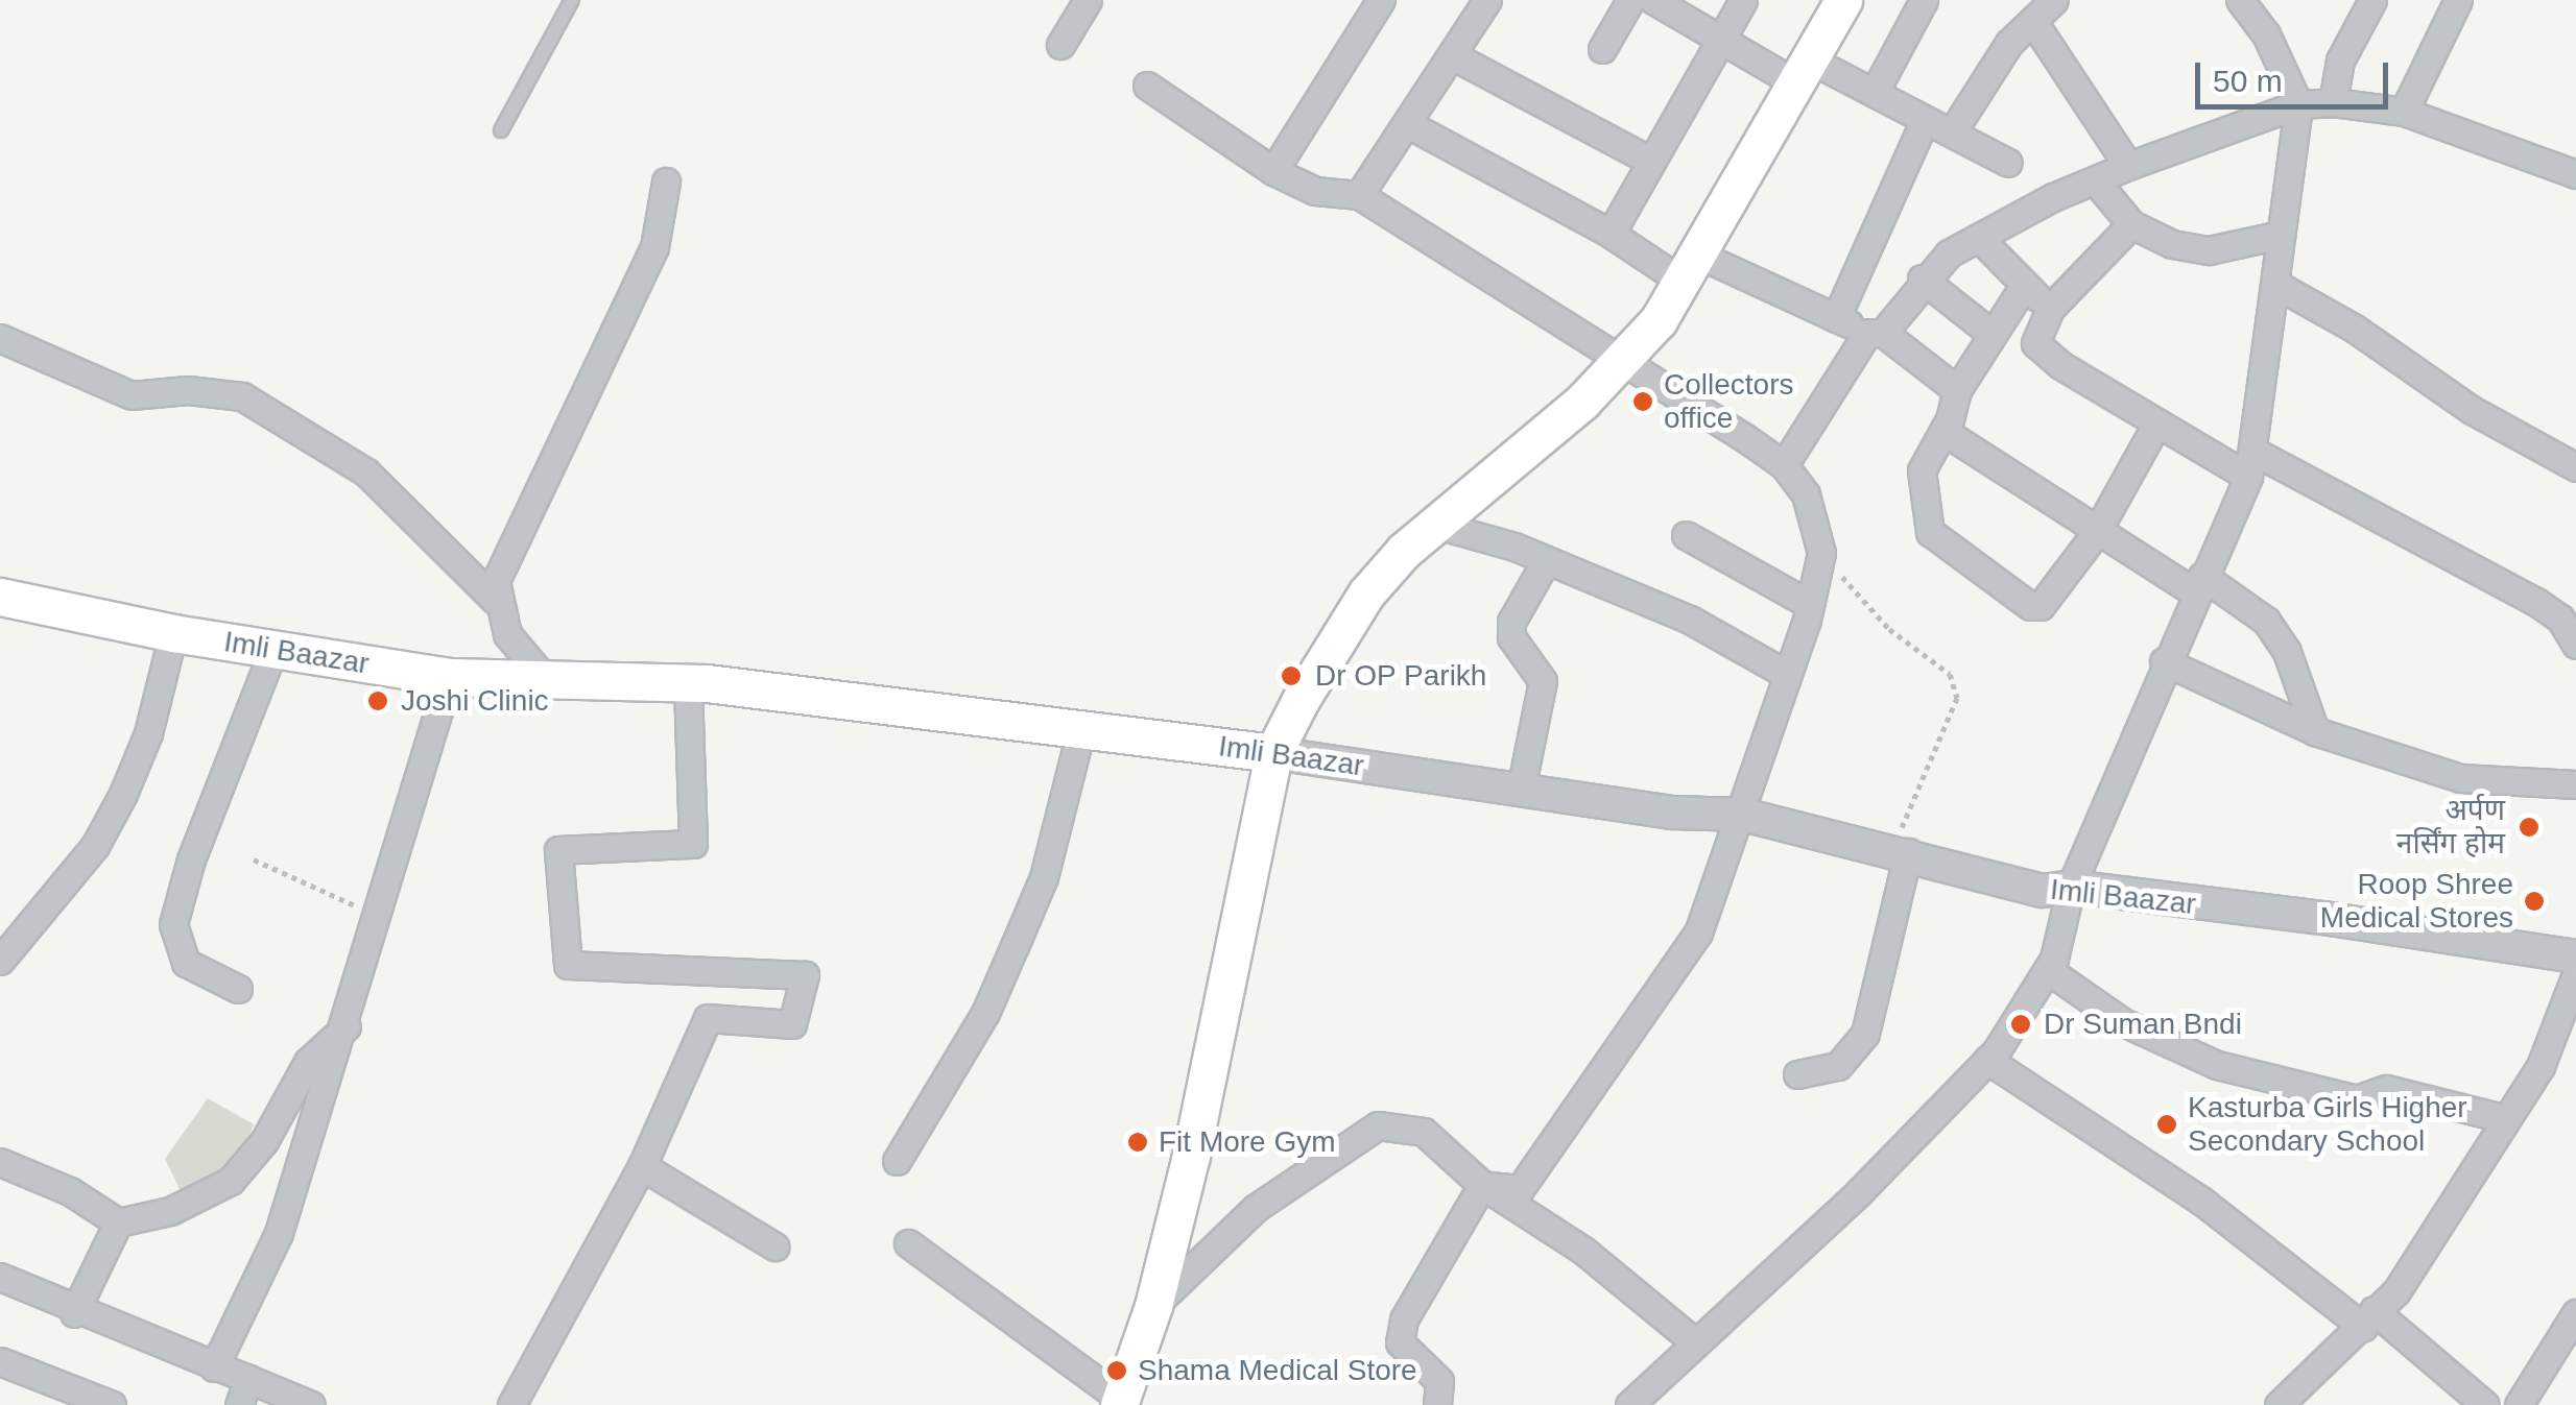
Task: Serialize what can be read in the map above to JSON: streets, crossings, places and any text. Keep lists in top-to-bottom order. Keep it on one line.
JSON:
{"streets":{"main road":["Imli Baazar"]},"places":["Collectors office","Dr OP Parikh","Joshi Clinic","अर्पण नर्सिंग होम","Roop Shree Medical Stores","Dr Suman Bndi","Kasturba Girls Higher Secondary School","Fit More Gym","Shama Medical Store"],"scale_bar":"50 m"}
